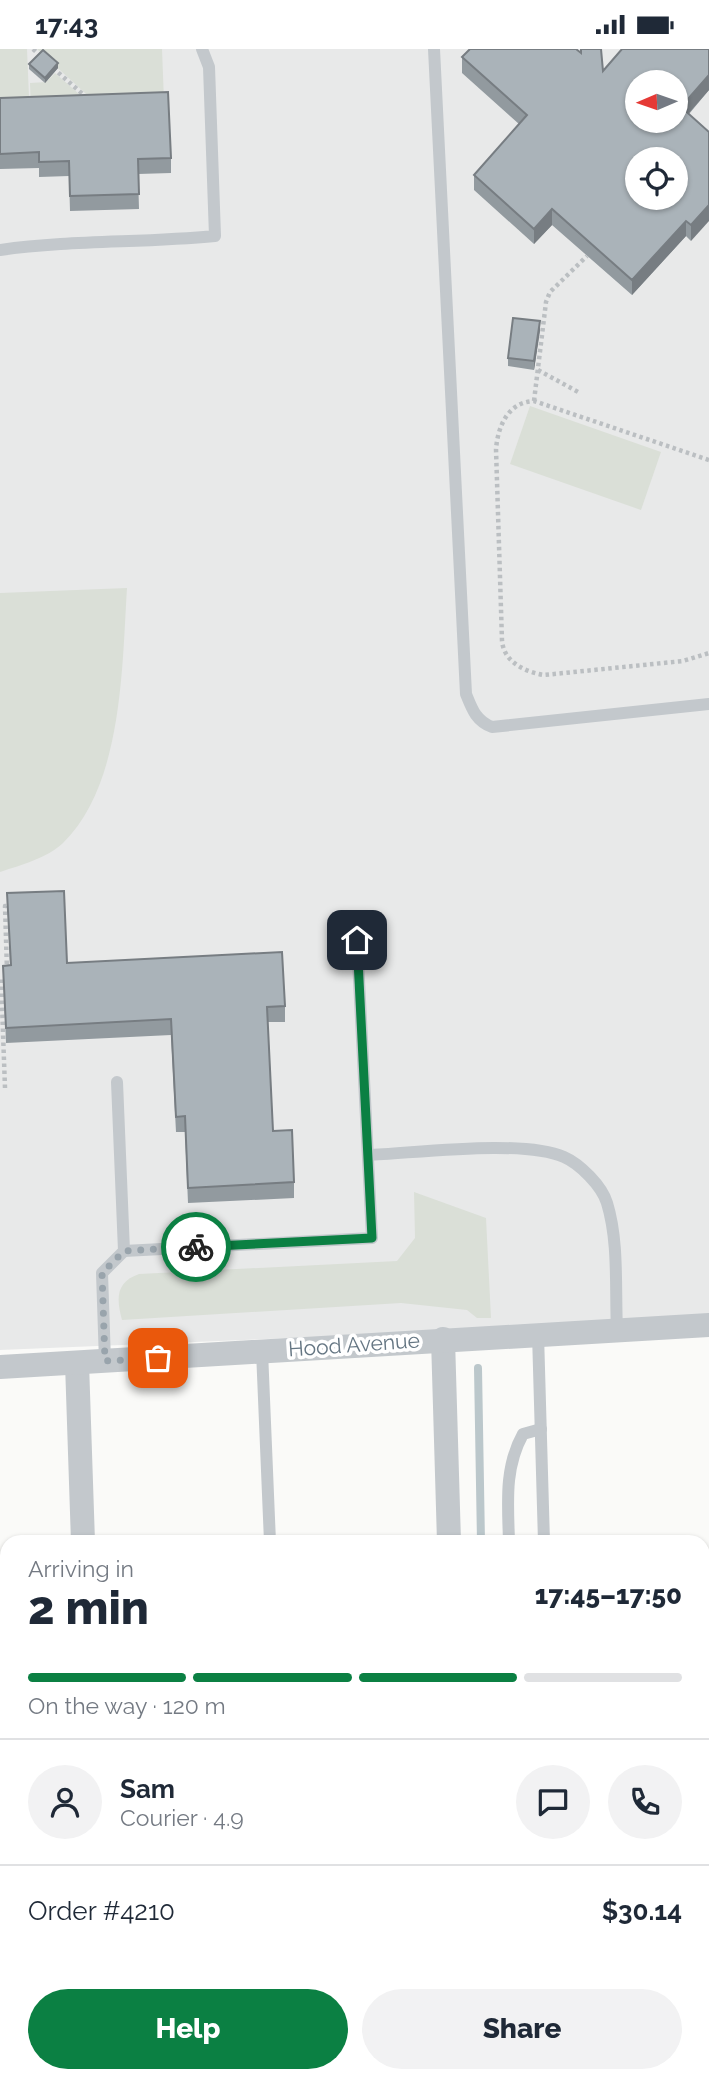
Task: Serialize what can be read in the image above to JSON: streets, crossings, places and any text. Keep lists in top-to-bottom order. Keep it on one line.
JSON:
{"streets":{"street":["Hood Avenue"]},"north":"left","page":{"status":"17:43","heading":["2 min","Arriving in","17:45–17:50"],"panel":["Sam","Courier · 4.9","Order #4210","$30.14"],"bar":"On the way · 120 m","buttons":["Help","Share"]}}
